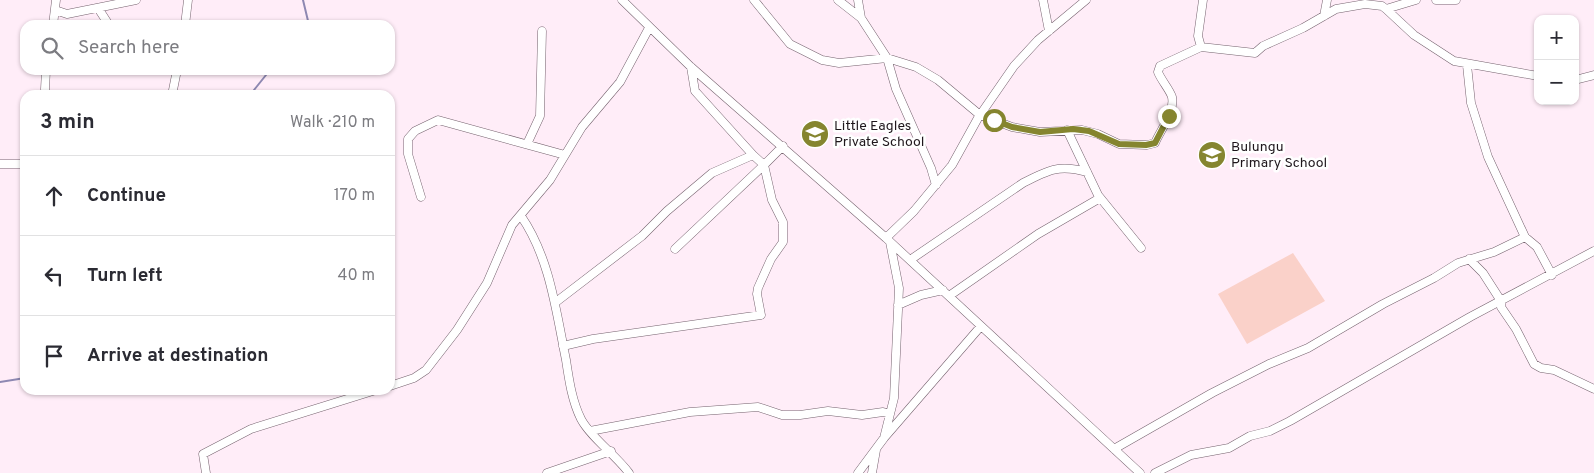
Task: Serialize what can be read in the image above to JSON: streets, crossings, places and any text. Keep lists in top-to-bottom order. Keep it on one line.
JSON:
{"places":{"school or university":["Little Eagles Private School","Bulungu Primary School"]},"page":{"map_buttons":["+","−"],"search":"Search here","heading":["3 min","Walk · 210 m"],"list":[["Continue","170 m"],["Turn left","40 m"],"Arrive at destination"]}}
